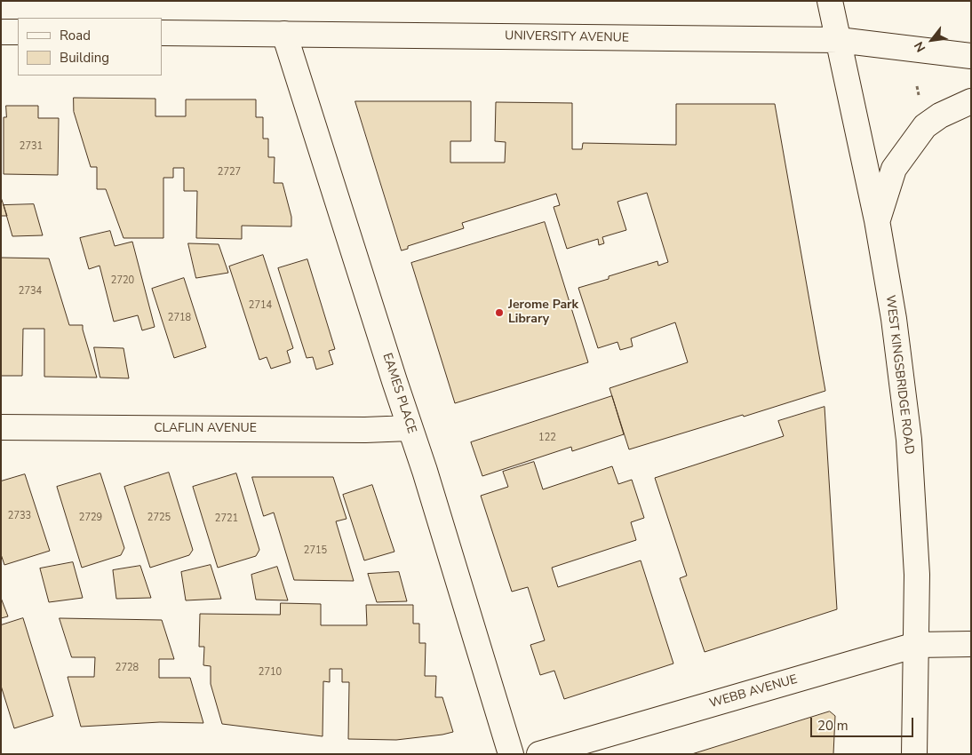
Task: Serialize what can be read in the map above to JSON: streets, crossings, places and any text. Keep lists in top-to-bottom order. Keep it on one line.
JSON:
{"streets":{"street":["UNIVERSITY AVENUE","WEST KINGSBRIDGE ROAD","EAMES PLACE","CLAFLIN AVENUE","WEBB AVENUE"]},"crossings":[["UNIVERSITY AVENUE","WEST KINGSBRIDGE ROAD"],["UNIVERSITY AVENUE","EAMES PLACE"],["WEST KINGSBRIDGE ROAD","WEBB AVENUE"],["EAMES PLACE","CLAFLIN AVENUE"]],"places":["Jerome Park Library"],"house_numbers":["2731","2727","2720","2734","2714","2718","122","2733","2729","2725","2721","2715","2728","2710"],"legend":["Road","Building"],"scale_bar":"20 m","north":"bottom left"}
